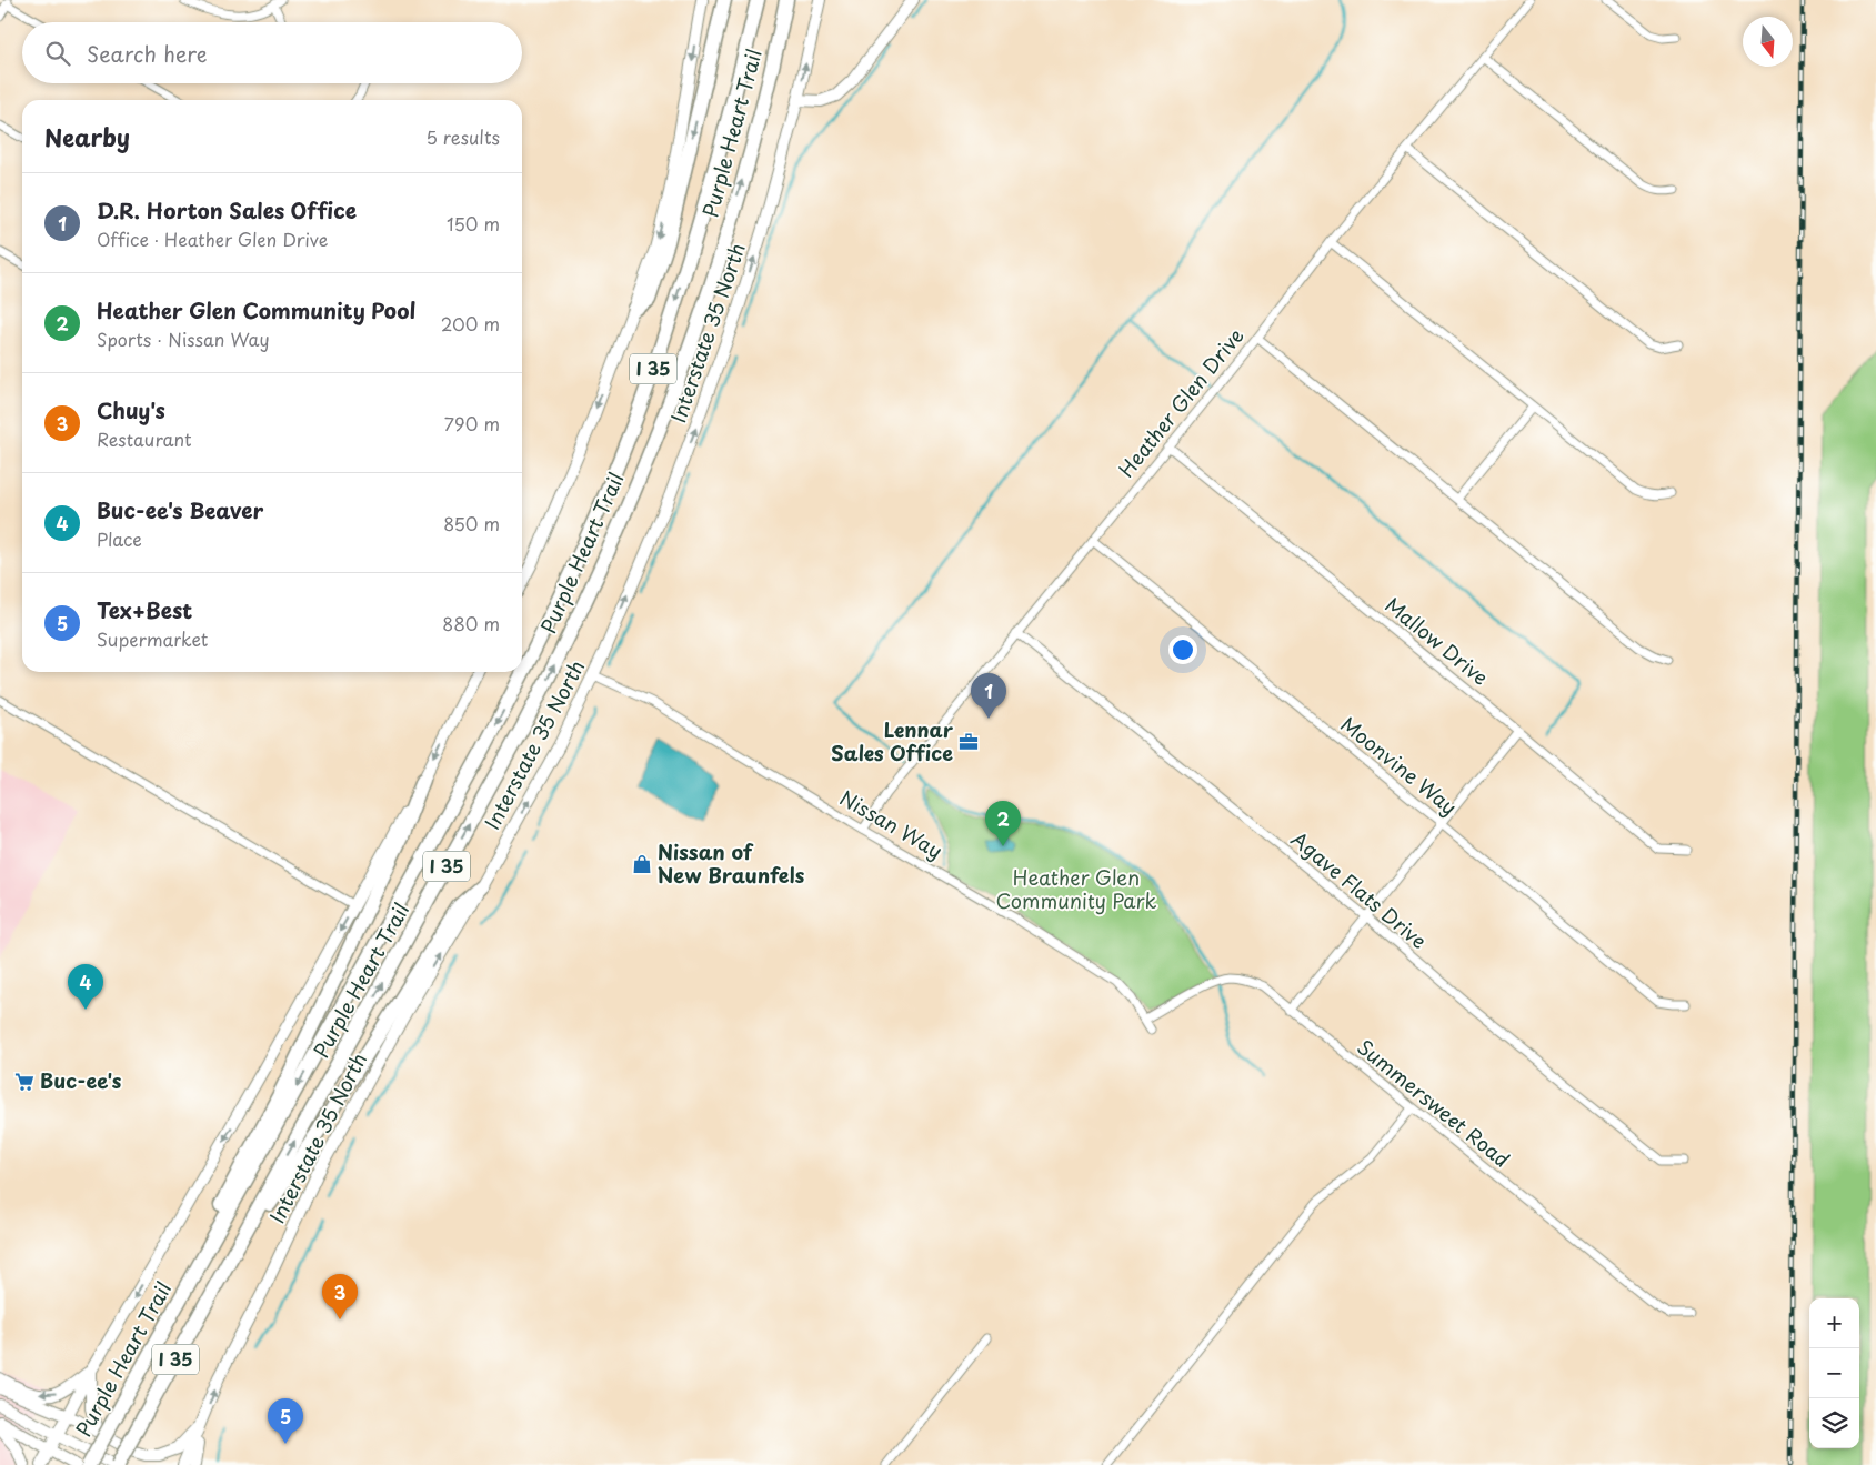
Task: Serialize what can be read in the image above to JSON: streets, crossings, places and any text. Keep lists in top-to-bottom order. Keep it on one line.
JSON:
{"streets":{"highway":["Purple Heart Trail","I 35"],"main road":["Interstate 35 North"],"street":["Heather Glen Drive","Mallow Drive","Moonvine Way","Nissan Way","Agave Flats Drive","Summersweet Road"]},"crossings":[["Interstate 35 North","Nissan Way"],["Heather Glen Drive","Mallow Drive"],["Heather Glen Drive","Moonvine Way"],["Heather Glen Drive","Nissan Way"],["Heather Glen Drive","Agave Flats Drive"],["Nissan Way","Summersweet Road"]],"parks":["Heather Glen Community Park"],"places":{"office":["Lennar Sales Office"],"shop":["Nissan of New Braunfels"],"supermarket":["Buc-ee's"]},"north":"bottom","page":{"search":"Search here","heading":["Nearby","5 results"],"list":[{"mark":"1","name":"D.R. Horton Sales Office","note":"Office · Heather Glen Drive","value":"150 m"},{"mark":"2","name":"Heather Glen Community Pool","note":"Sports · Nissan Way","value":"200 m"},{"mark":"3","name":"Chuy's","note":"Restaurant","value":"790 m"},{"mark":"4","name":"Buc-ee's Beaver","note":"Place","value":"850 m"},{"mark":"5","name":"Tex+Best","note":"Supermarket","value":"880 m"}],"pins":["1","2","4","3","5"],"map_buttons":["+","−"]}}
